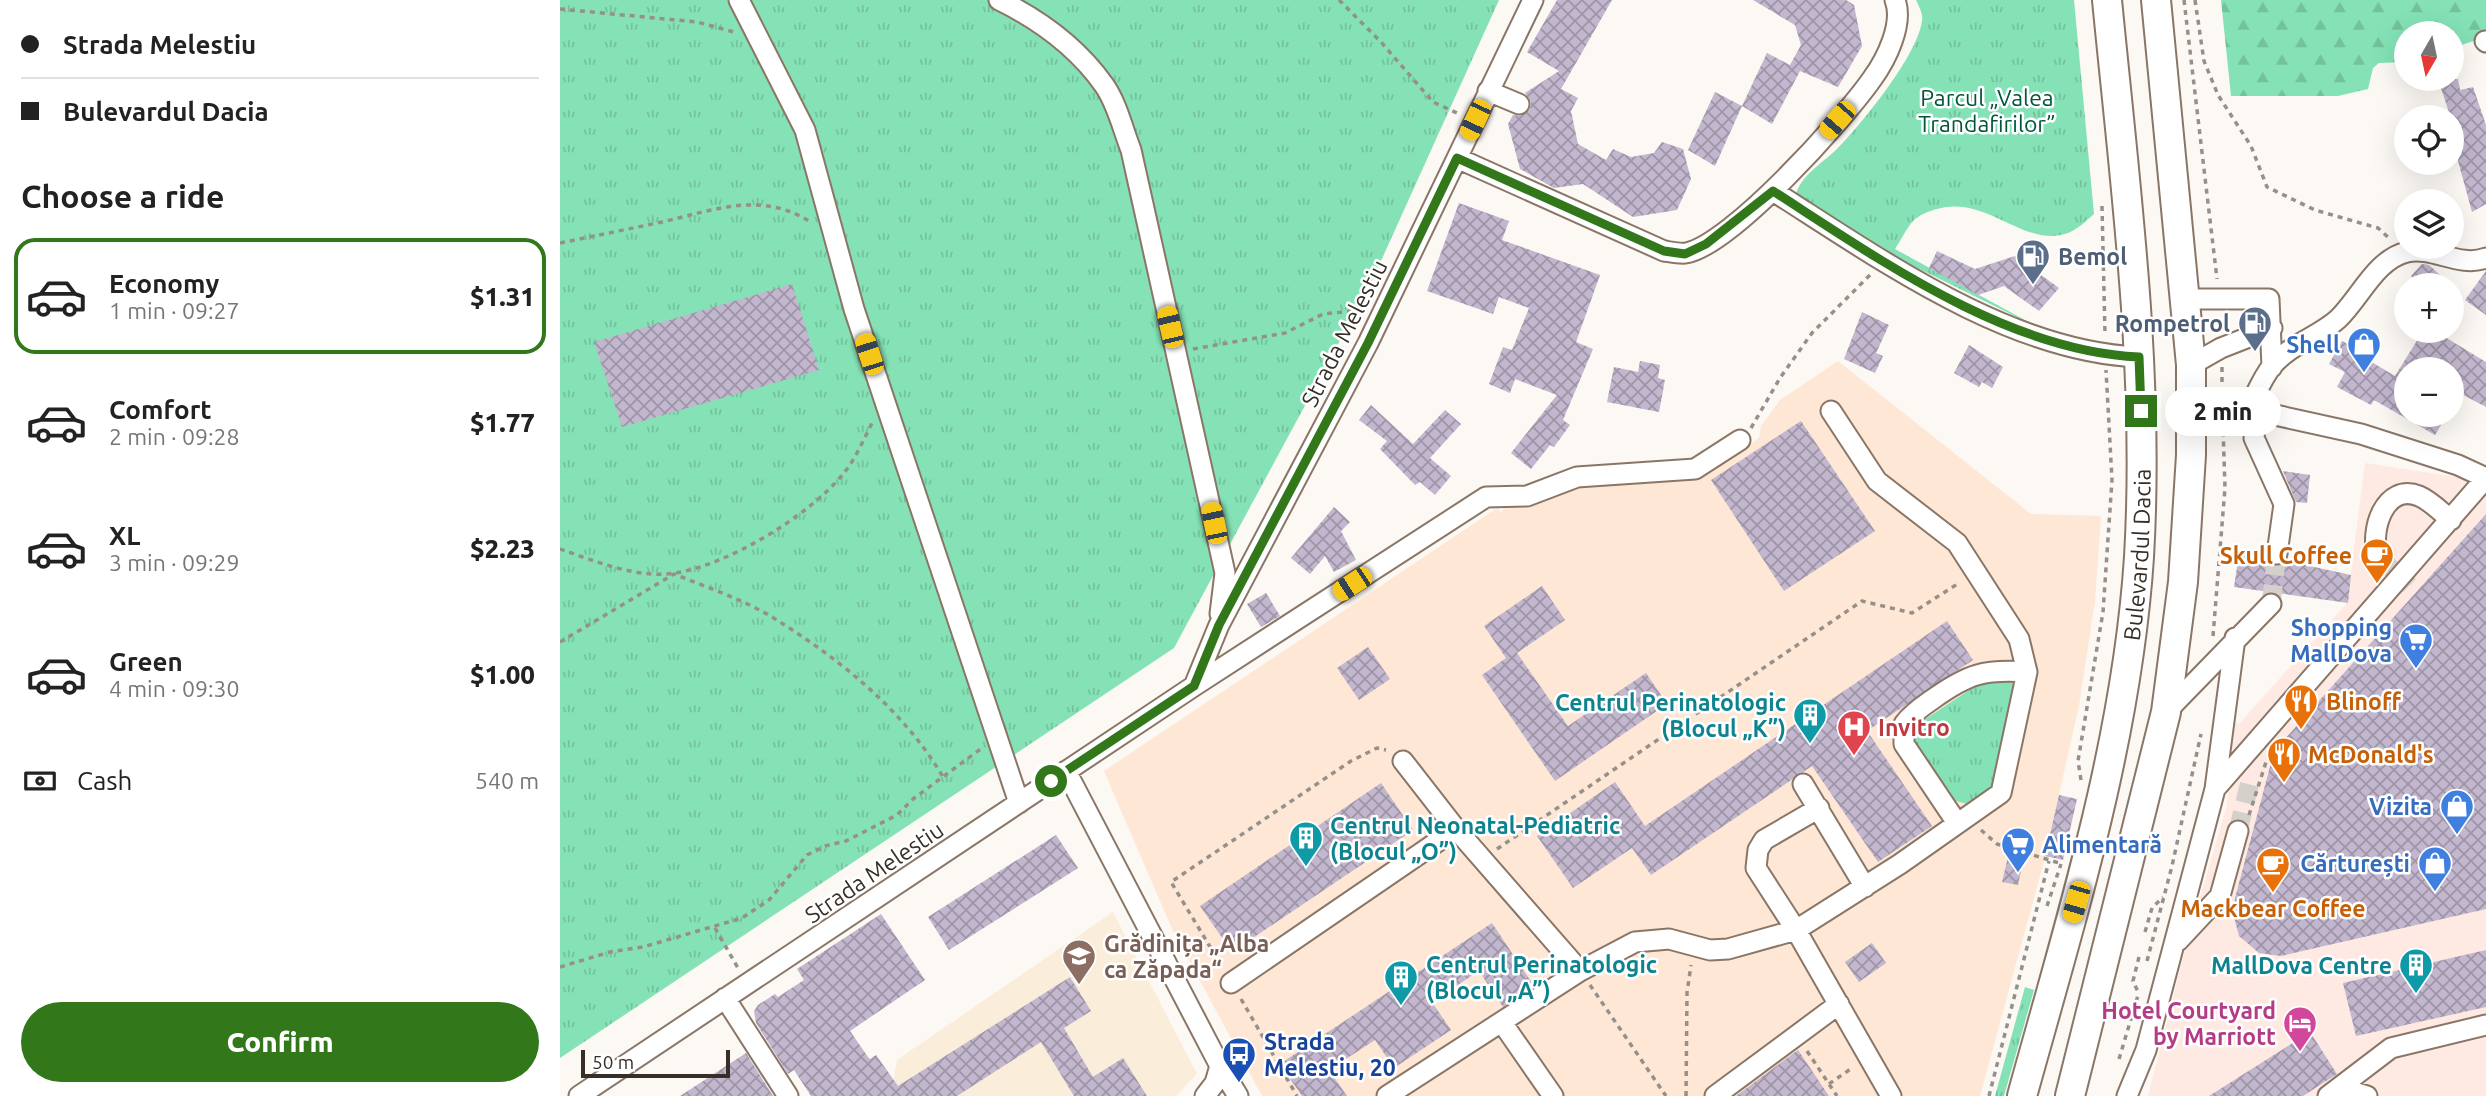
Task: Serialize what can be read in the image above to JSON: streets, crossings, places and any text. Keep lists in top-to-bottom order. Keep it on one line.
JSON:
{"streets":{"highway":["Bulevardul Dacia"],"street":["Strada Melestiu"]},"parks":["Parcul „Valea Trandafirilor”"],"places":{"fuel station":["Bemol","Rompetrol"],"shop":["Shell","Vizita","Cărturești"],"cafe":["Skull Coffee","Mackbear Coffee"],"supermarket":["Shopping MallDova","Alimentară"],"restaurant":["Blinoff","McDonald's"],"building":["Centrul Perinatologic (Blocul „K”)","Centrul Neonatal-Pediatric (Blocul „O”)","MallDova Centre","Centrul Perinatologic (Blocul „A”)"],"hospital":["Invitro"],"school or university":["Grădinița „Alba ca Zăpada“"],"hotel":["Hotel Courtyard by Marriott"],"bus stop":["Strada Melestiu, 20"]},"scale_bar":"50 m","north":"bottom","page":{"banner":["Strada Melestiu","Bulevardul Dacia"],"map_buttons":["+","−"],"heading":"Choose a ride","list":[{"name":"Economy","note":"1 min · 09:27","value":"$1.31"},{"name":"Comfort","note":"2 min · 09:28","value":"$1.77"},{"name":"XL","note":"3 min · 09:29","value":"$2.23"},{"name":"Green","note":"4 min · 09:30","value":"$1.00"}],"bubble":"2 min","pay":["Cash","540 m"],"buttons":"Confirm","scale":"50 m"}}
